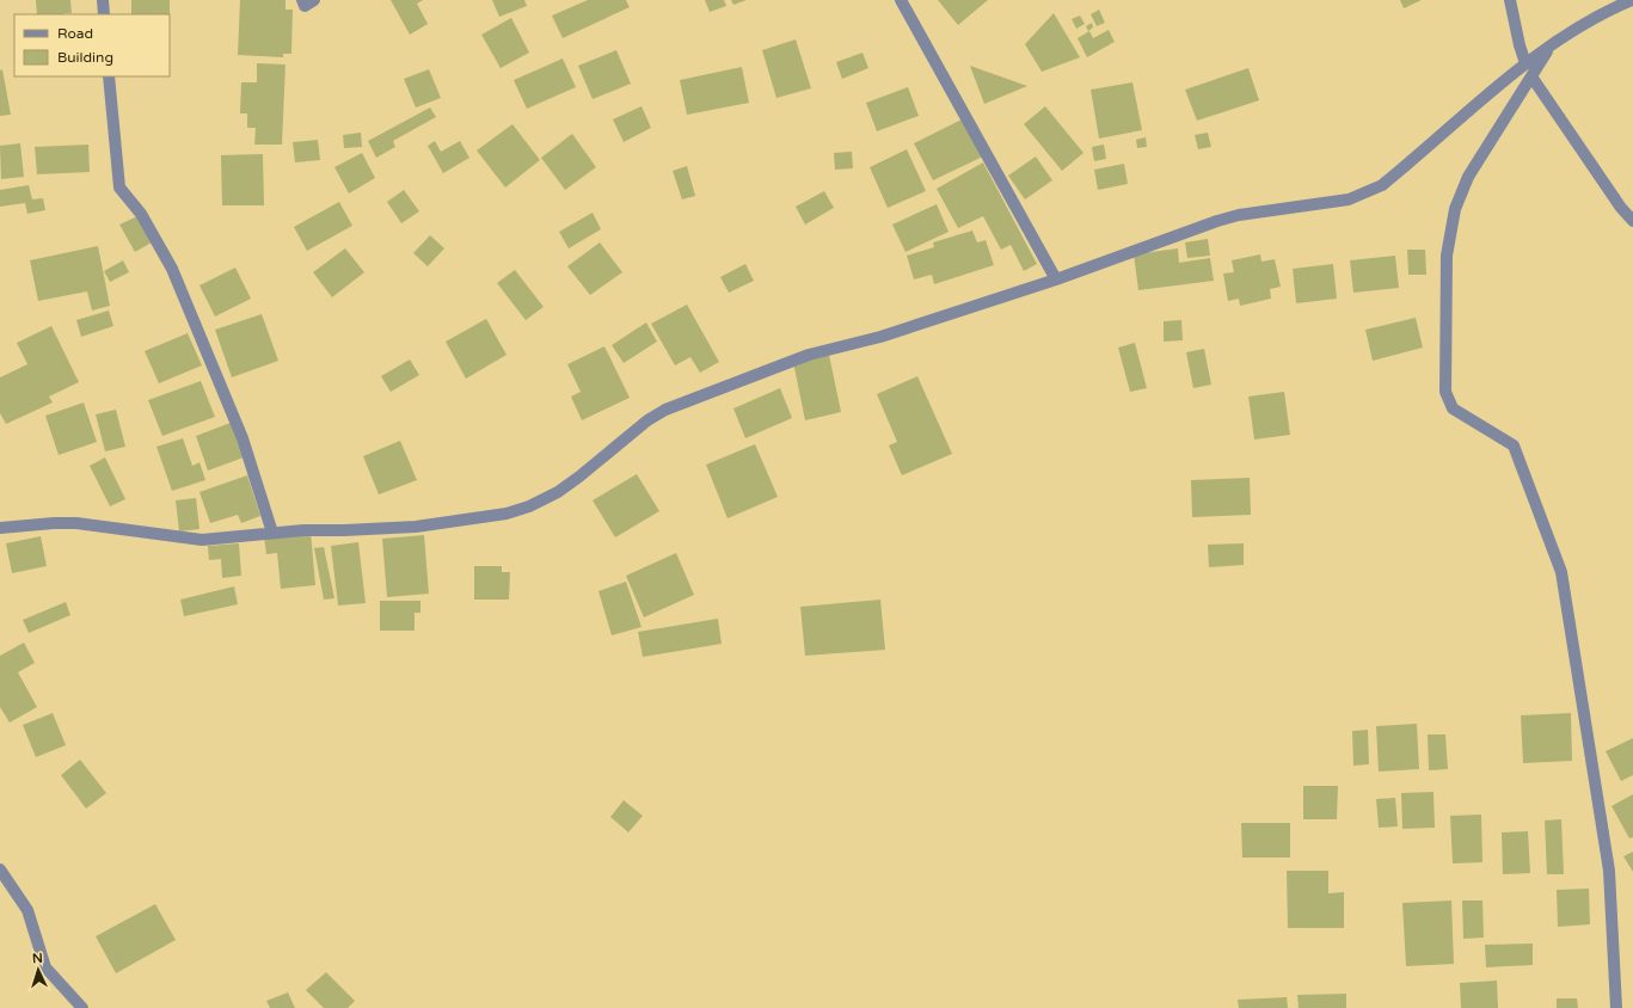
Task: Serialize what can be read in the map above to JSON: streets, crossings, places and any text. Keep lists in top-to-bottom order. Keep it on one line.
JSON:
{"legend":["Road","Building"],"north":"top"}
